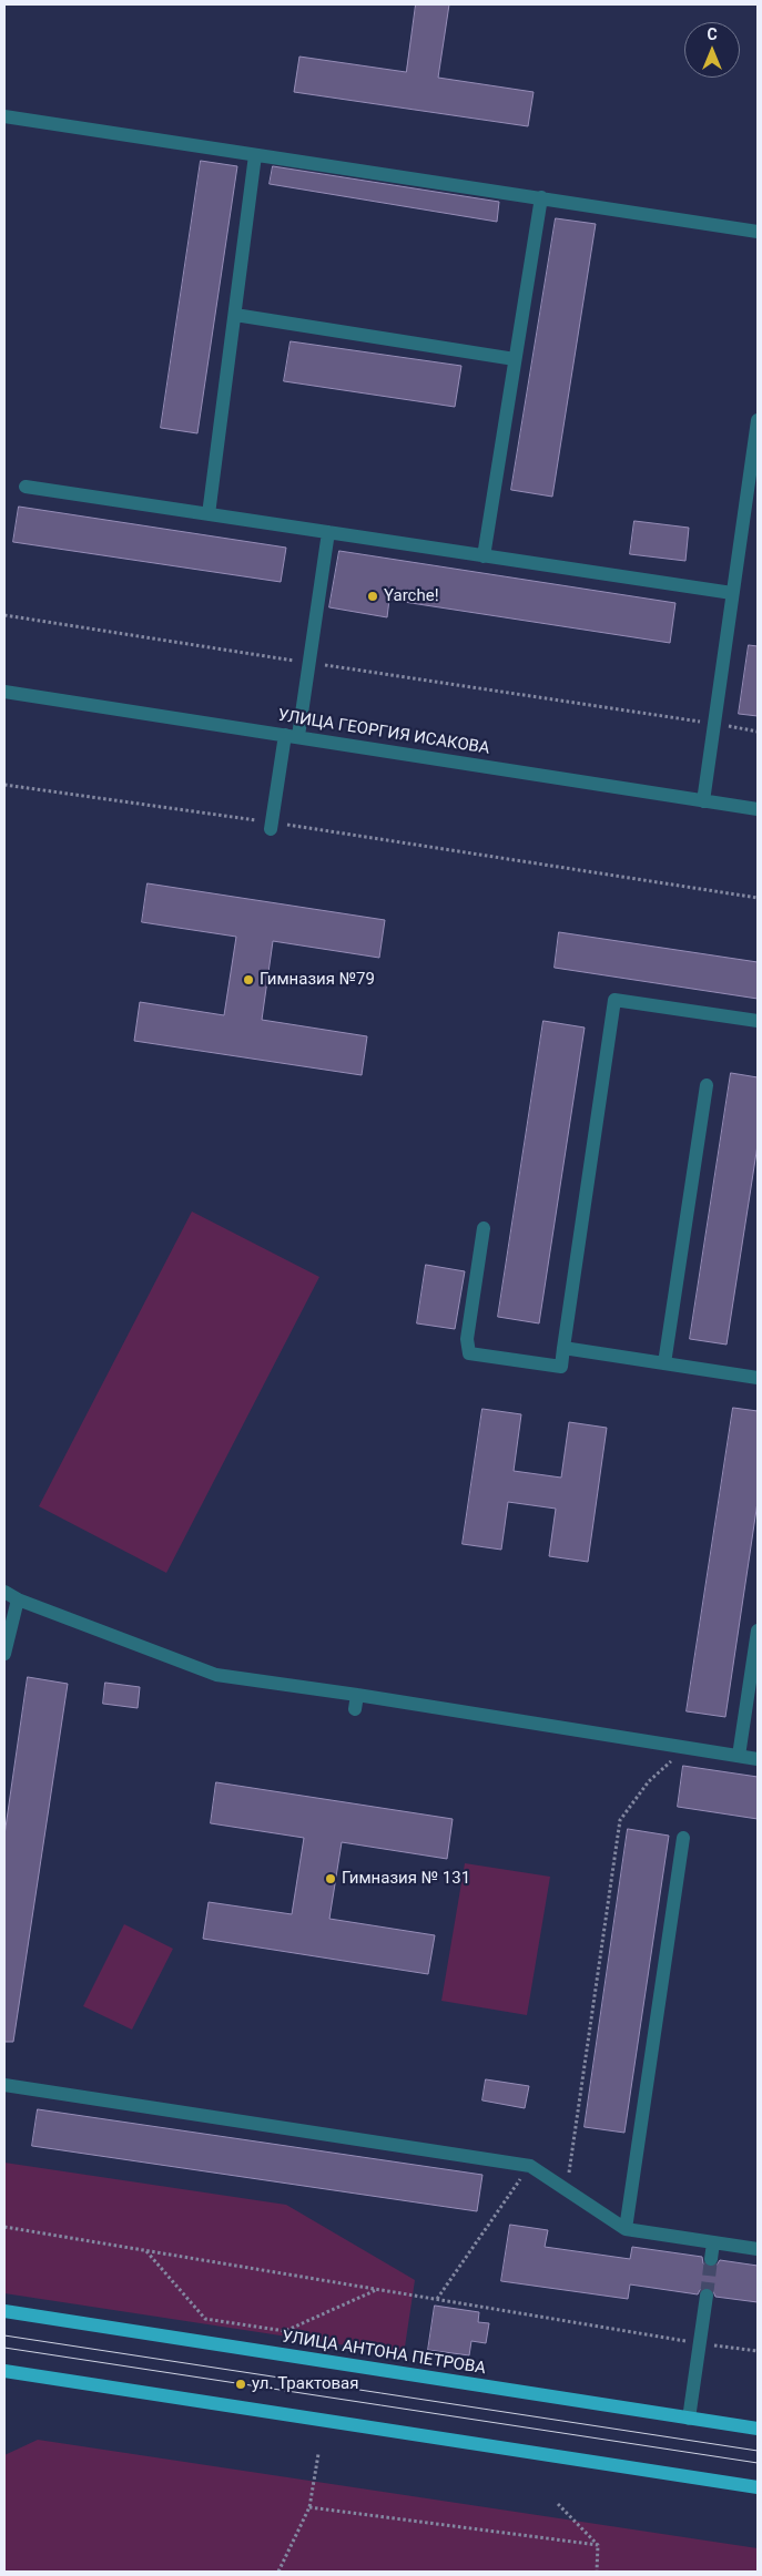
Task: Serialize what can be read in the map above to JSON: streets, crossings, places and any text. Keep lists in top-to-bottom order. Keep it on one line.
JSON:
{"streets":{"main road":["УЛИЦА АНТОНА ПЕТРОВА"],"street":["УЛИЦА ГЕОРГИЯ ИСАКОВА"]},"places":["Yarche!","Гимназия №79","Гимназия № 131","ул. Трактовая"],"north":"top"}
